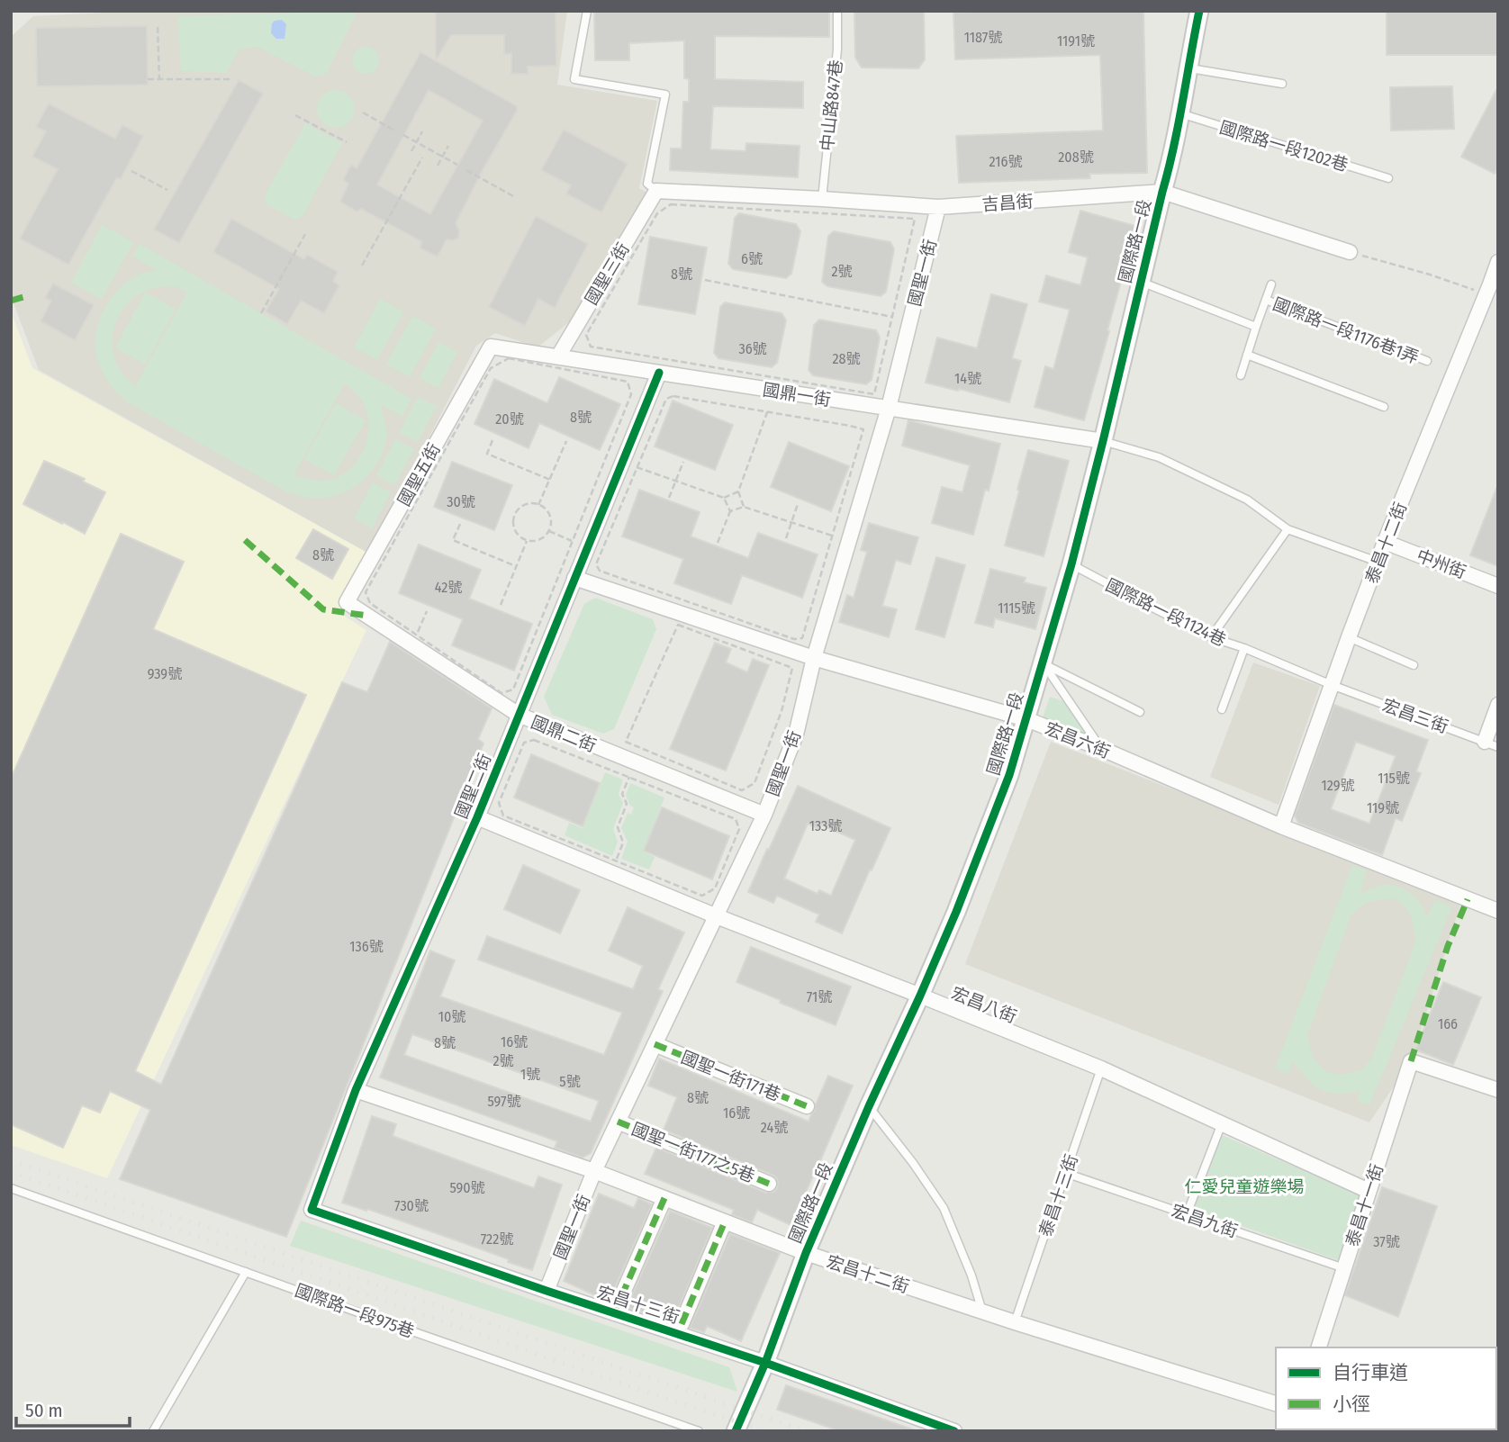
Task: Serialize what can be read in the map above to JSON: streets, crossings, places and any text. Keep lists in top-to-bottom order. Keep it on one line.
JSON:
{"streets":{"street":["吉昌街","國際路一段","國聖一街","國聖三街","國鼎一街","國聖五街","泰昌十二街","中州街","國鼎二街","宏昌六街","國聖二街","宏昌八街","國聖一街171巷","國聖一街177之5巷","泰昌十一街","宏昌十二街","宏昌十三街"],"lane":["中山路847巷","國際路一段1202巷","國際路一段1176巷1弄","國際路一段1124巷","宏昌三街","泰昌十三街","宏昌九街","國際路一段975巷"]},"crossings":[["中山路847巷","吉昌街"],["國際路一段1202巷","國際路一段"],["吉昌街","國際路一段"],["吉昌街","國聖一街"],["吉昌街","國聖三街"],["國際路一段","國鼎一街"],["國際路一段","國際路一段1124巷"],["國際路一段","宏昌六街"],["國際路一段","宏昌八街"],["國際路一段","宏昌十二街"],["國際路一段","宏昌十三街"],["國聖一街","國鼎一街"],["國聖一街","國鼎二街"],["國聖一街","宏昌六街"],["國聖一街","宏昌八街"],["國聖一街","國聖一街171巷"],["國聖一街","國聖一街177之5巷"],["國聖一街","宏昌十二街"],["國聖一街","宏昌十三街"],["國聖三街","國鼎一街"],["國鼎一街","國聖五街"],["國鼎一街","國聖二街"],["國聖五街","國鼎二街"],["泰昌十二街","中州街"],["泰昌十二街","國際路一段1124巷"],["泰昌十二街","宏昌三街"],["泰昌十二街","宏昌六街"],["國際路一段1124巷","宏昌三街"],["國鼎二街","國聖二街"],["宏昌六街","國聖二街"],["國聖二街","宏昌八街"],["國聖二街","宏昌十二街"],["國聖二街","宏昌十三街"],["宏昌八街","泰昌十三街"],["宏昌八街","泰昌十一街"],["泰昌十三街","宏昌九街"],["泰昌十三街","宏昌十二街"],["泰昌十一街","宏昌九街"]],"parks":["仁愛兒童遊樂場"],"house_numbers":["1187號","1191號","208號","216號","6號","2號","8號","36號","28號","14號","8號","20號","30號","8號","42號","1115號","939號","115號","129號","119號","133號","136號","71號","10號","166","16號","8號","2號","1號","5號","8號","597號","16號","24號","590號","730號","722號","37號"],"legend":["自行車道","小徑"],"scale_bar":"50 m"}
